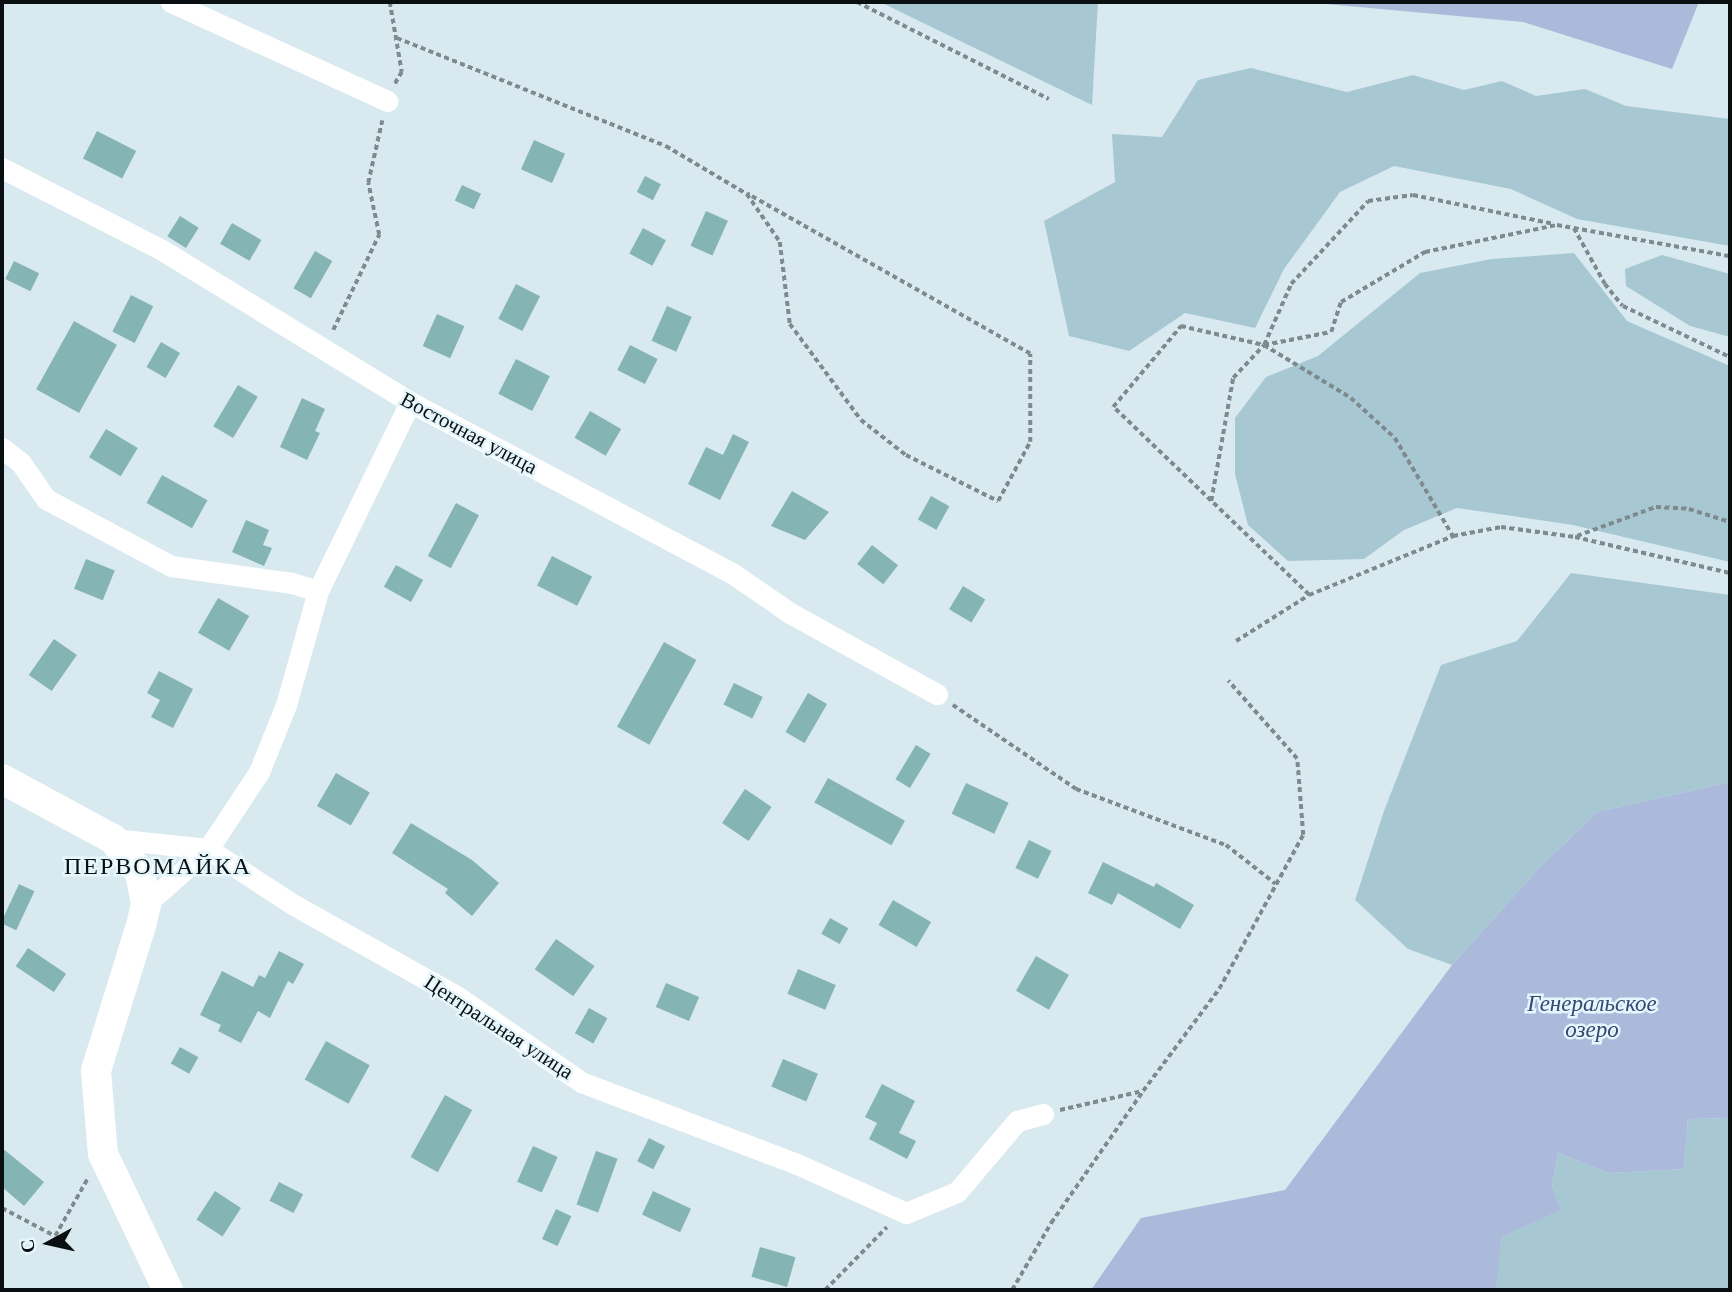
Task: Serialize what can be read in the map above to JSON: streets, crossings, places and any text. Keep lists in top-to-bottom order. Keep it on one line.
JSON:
{"streets":{"street":["Восточная улица","Центральная улица"]},"districts":["ПЕРВОМАЙКА"],"water":["Генеральское озеро"],"north":"left"}
